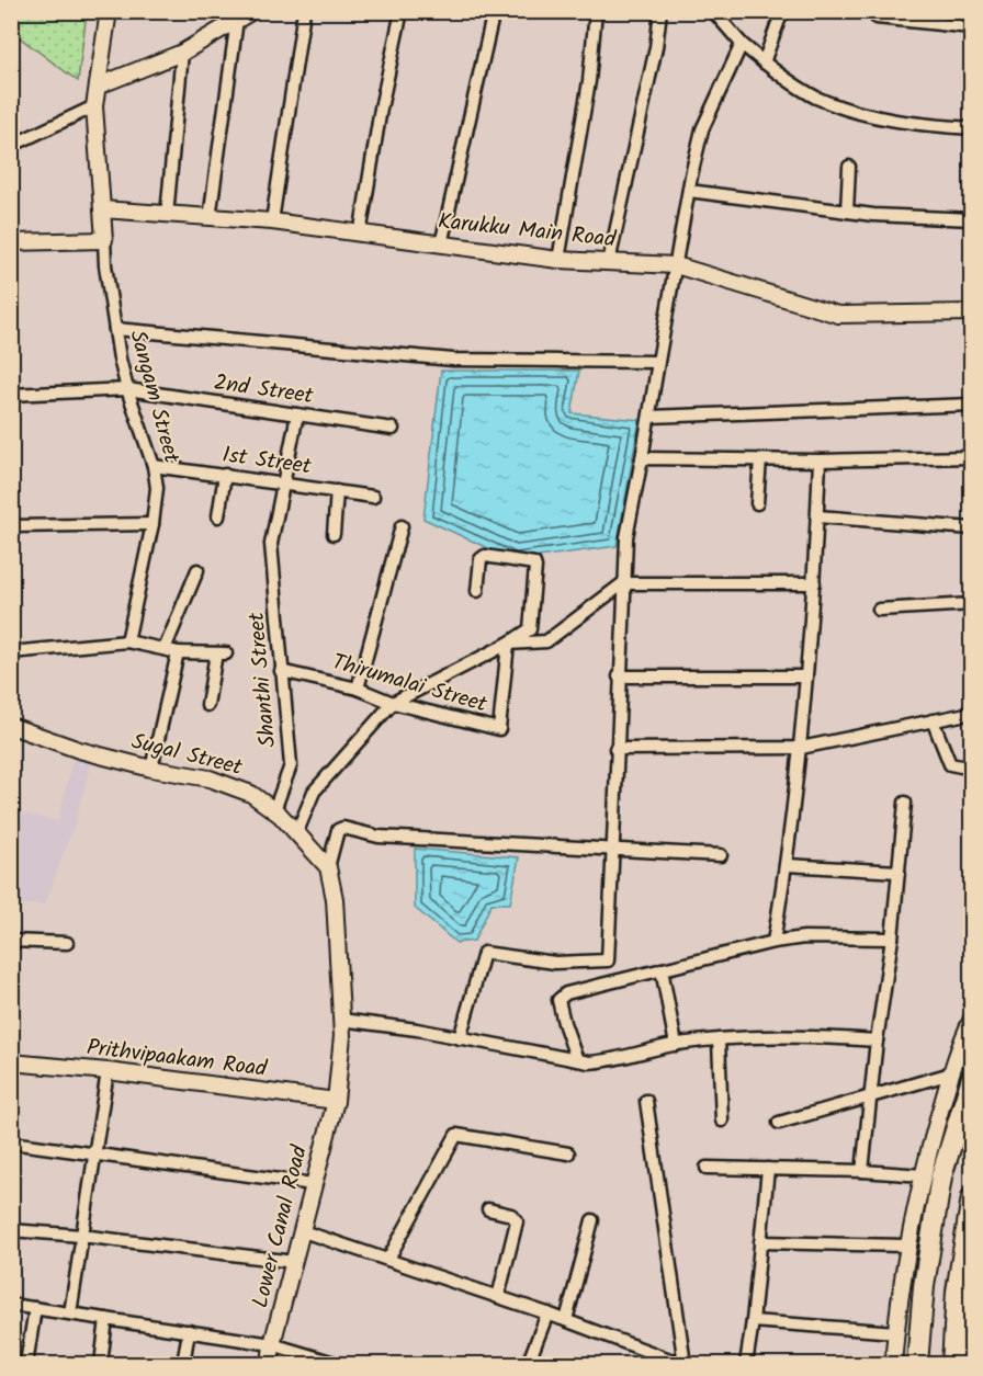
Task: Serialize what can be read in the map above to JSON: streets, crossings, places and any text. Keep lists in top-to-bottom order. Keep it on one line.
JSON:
{"streets":{"street":["Karukku Main Road","2nd Street","Sangam Street","1st Street","Shanthi Street","Thirumalai Street","Sugal Street","Prithvipaakam Road","Lower Canal Road"]},"crossings":[["2nd Street","Sangam Street"],["2nd Street","Shanthi Street"],["Sangam Street","1st Street"],["1st Street","Shanthi Street"],["Shanthi Street","Thirumalai Street"],["Shanthi Street","Sugal Street"],["Prithvipaakam Road","Lower Canal Road"]]}
